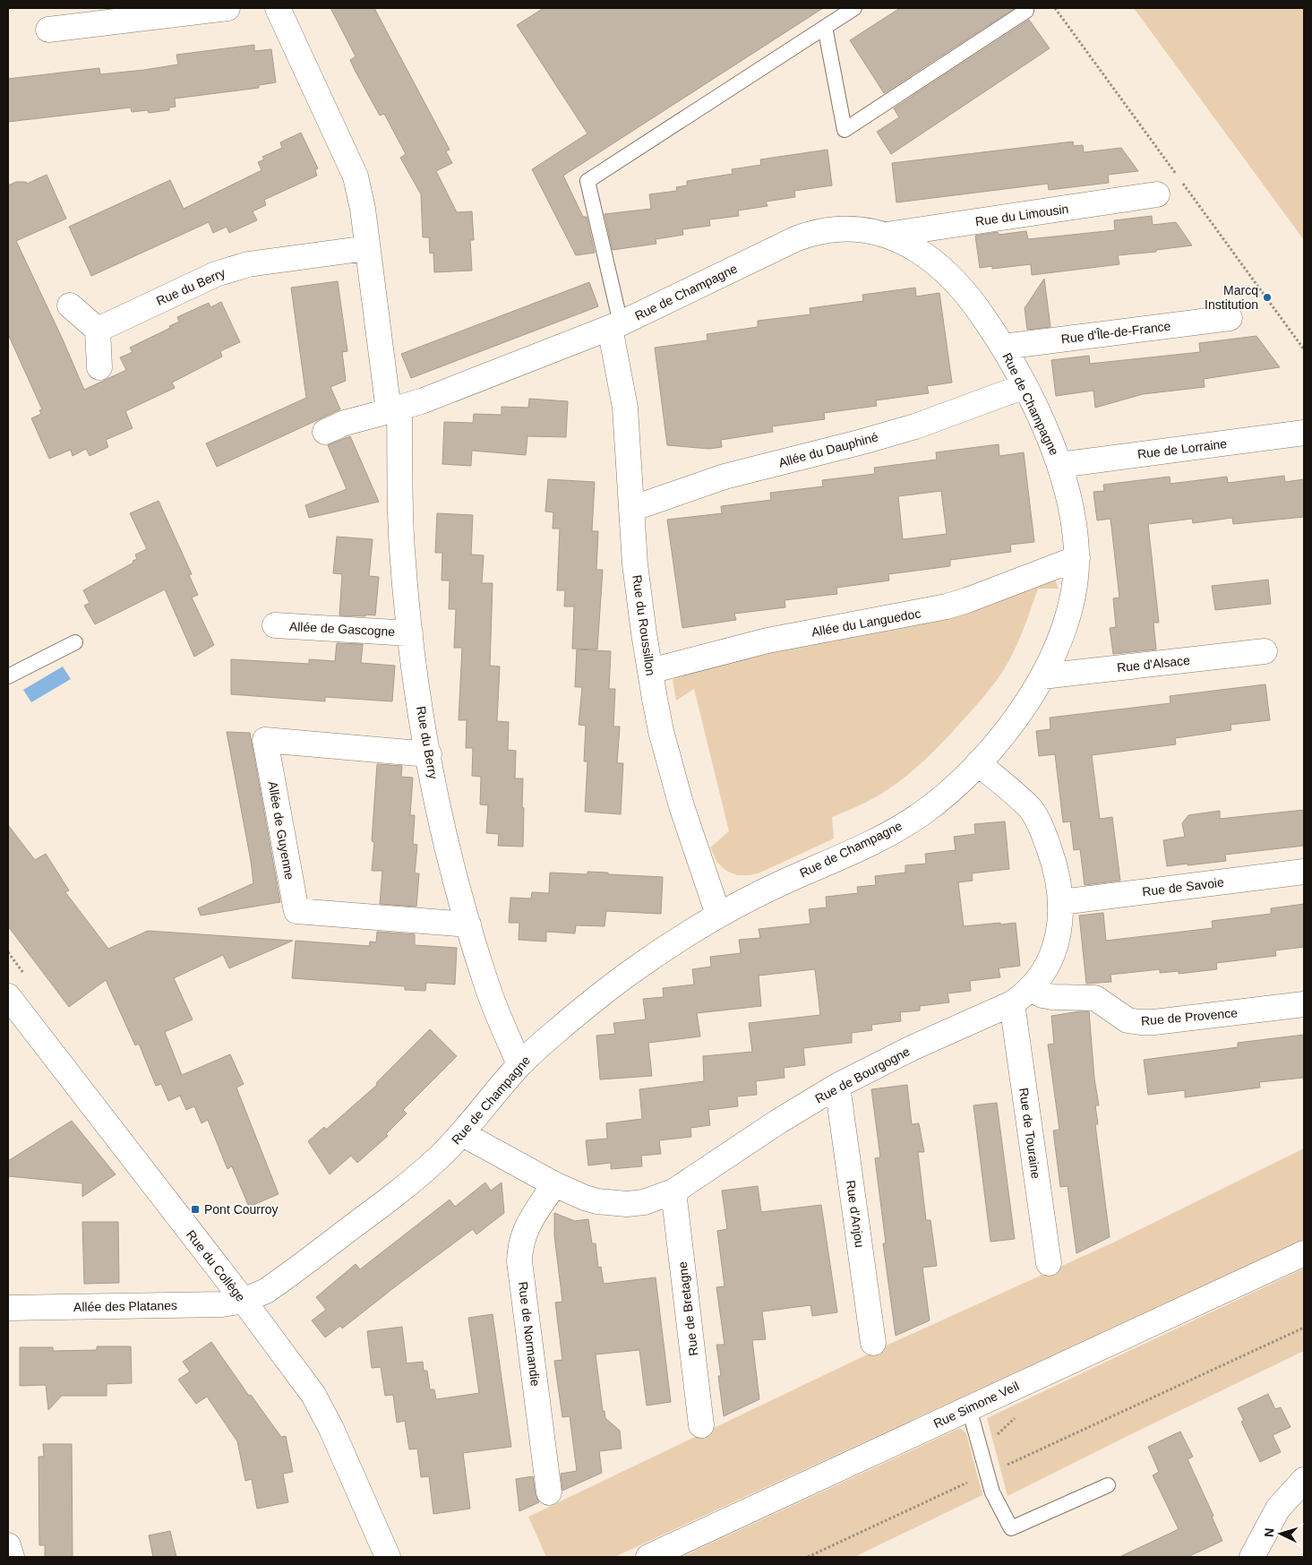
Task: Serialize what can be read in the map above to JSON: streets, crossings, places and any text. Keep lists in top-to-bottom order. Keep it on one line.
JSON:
{"streets":{"street":["Rue du Limousin","Rue du Berry","Rue de Champagne","Rue d'Île-de-France","Rue de Lorraine","Allée du Dauphiné","Allée du Languedoc","Rue du Roussillon","Allée de Gascogne","Rue d'Alsace","Allée de Guyenne","Rue de Savoie","Rue de Provence","Rue de Bourgogne","Rue de Touraine","Rue d'Anjou","Rue du Collège","Allée des Platanes","Rue de Bretagne","Rue de Normandie","Rue Simone Veil"]},"crossings":[["Rue du Limousin","Rue de Champagne"],["Rue du Berry","Rue de Champagne"],["Rue du Berry","Allée de Gascogne"],["Rue du Berry","Allée de Guyenne"],["Rue de Champagne","Rue d'Île-de-France"],["Rue de Champagne","Rue de Lorraine"],["Rue de Champagne","Allée du Dauphiné"],["Rue de Champagne","Allée du Languedoc"],["Rue de Champagne","Rue du Roussillon"],["Rue de Champagne","Rue d'Alsace"],["Rue de Champagne","Rue de Bourgogne"],["Rue de Champagne","Rue du Collège"],["Rue de Champagne","Allée des Platanes"],["Allée du Dauphiné","Rue du Roussillon"],["Allée du Languedoc","Rue du Roussillon"],["Rue de Savoie","Rue de Bourgogne"],["Rue de Provence","Rue de Bourgogne"],["Rue de Provence","Rue de Touraine"],["Rue de Bourgogne","Rue de Touraine"],["Rue de Bourgogne","Rue d'Anjou"],["Rue de Bourgogne","Rue de Bretagne"],["Rue de Bourgogne","Rue de Normandie"],["Rue du Collège","Allée des Platanes"]],"places":{"other":["Marcq Institution"],"transit":["Pont Courroy"]},"north":"left"}
